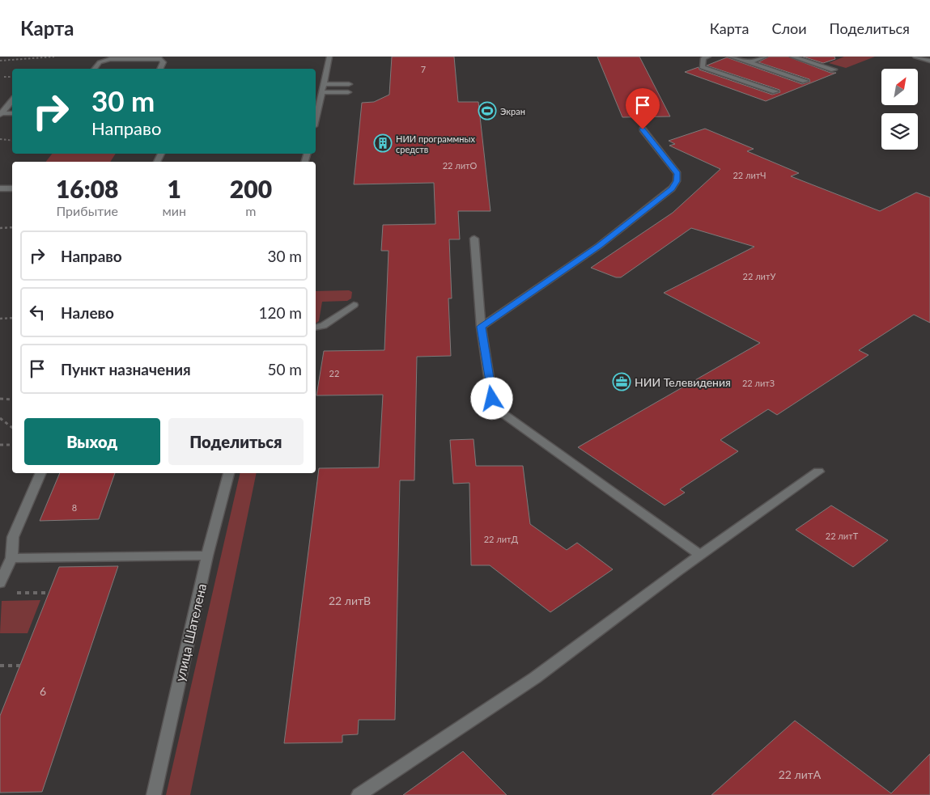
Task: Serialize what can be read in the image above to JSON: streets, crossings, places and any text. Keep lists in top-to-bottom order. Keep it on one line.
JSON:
{"streets":{"street":["улица Шателена"]},"places":{"sports":["Экран"],"building":["НИИ программных средств"],"office":["НИИ Телевидения"]},"house_numbers":["7","22 литО","22 литЧ","22 литУ","22","22 литЗ","8","22 литТ","22 литД","22 литВ","6","22 литА"],"north":"top right","page":{"header":"Карта","nav":["Карта","Слои","Поделиться"],"turn":["30 m","Направо"],"eta":["16:08","Прибытие","1","мин","200","m"],"list":[{"name":"Направо","value":"30 m"},{"name":"Налево","value":"120 m"},{"name":"Пункт назначения","value":"50 m"}],"buttons":["Выход","Поделиться"]}}
